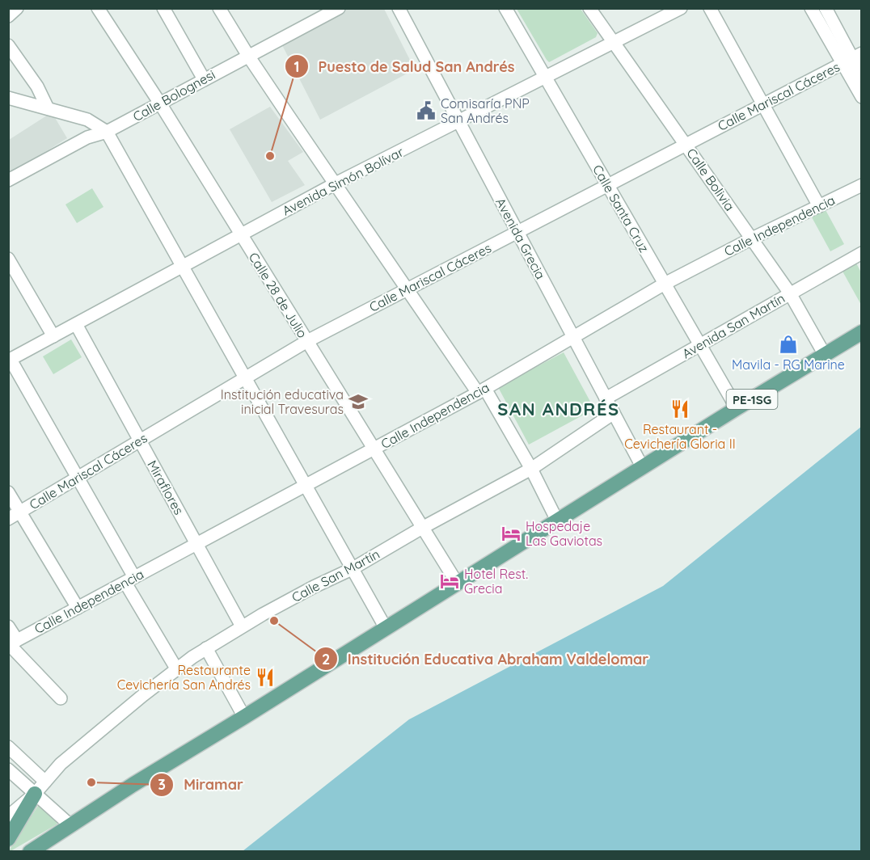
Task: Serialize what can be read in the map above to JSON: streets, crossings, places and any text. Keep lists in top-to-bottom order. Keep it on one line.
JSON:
{"streets":{"main road":["PE-1SG"],"street":["Calle Bolognesi","Calle Mariscal Cáceres","Calle Bolivia","Avenida Simón Bolívar","Calle Santa Cruz","Calle Independencia","Avenida Grecia","Calle 28 de Julio","Avenida San Martín","Miraflores","Calle San Martín"]},"crossings":[["Calle Bolognesi","Calle 28 de Julio"],["Calle Mariscal Cáceres","Calle Bolivia"],["Calle Mariscal Cáceres","Calle Santa Cruz"],["Calle Mariscal Cáceres","Avenida Grecia"],["Calle Mariscal Cáceres","Calle 28 de Julio"],["Calle Mariscal Cáceres","Miraflores"],["Calle Bolivia","Avenida Simón Bolívar"],["Calle Bolivia","Calle Independencia"],["Calle Bolivia","Avenida San Martín"],["Calle Bolivia","PE-1SG"],["Avenida Simón Bolívar","Calle Santa Cruz"],["Avenida Simón Bolívar","Avenida Grecia"],["Avenida Simón Bolívar","Calle 28 de Julio"],["Avenida Simón Bolívar","Miraflores"],["Calle Santa Cruz","Calle Independencia"],["Calle Santa Cruz","Avenida San Martín"],["Calle Santa Cruz","PE-1SG"],["Calle Independencia","Avenida Grecia"],["Calle Independencia","Calle 28 de Julio"],["Calle Independencia","Miraflores"],["Avenida Grecia","Avenida San Martín"],["Avenida Grecia","PE-1SG"],["Avenida Grecia","Calle San Martín"],["Calle 28 de Julio","PE-1SG"],["Calle 28 de Julio","Calle San Martín"],["Miraflores","Calle San Martín"]],"districts":["SAN ANDRÉS"],"places":{"public building":["Comisaría PNP San Andrés"],"other":["Puesto de Salud San Andrés","Institución Educativa Abraham Valdelomar","Miramar"],"shop":["Mavila - RG Marine"],"school or university":["Institución educativa inicial Travesuras"],"restaurant":["Restaurant - Cevichería Gloria II","Restaurante Cevichería San Andrés"],"hotel":["Hospedaje Las Gaviotas","Hotel Rest. Grecia"]}}
